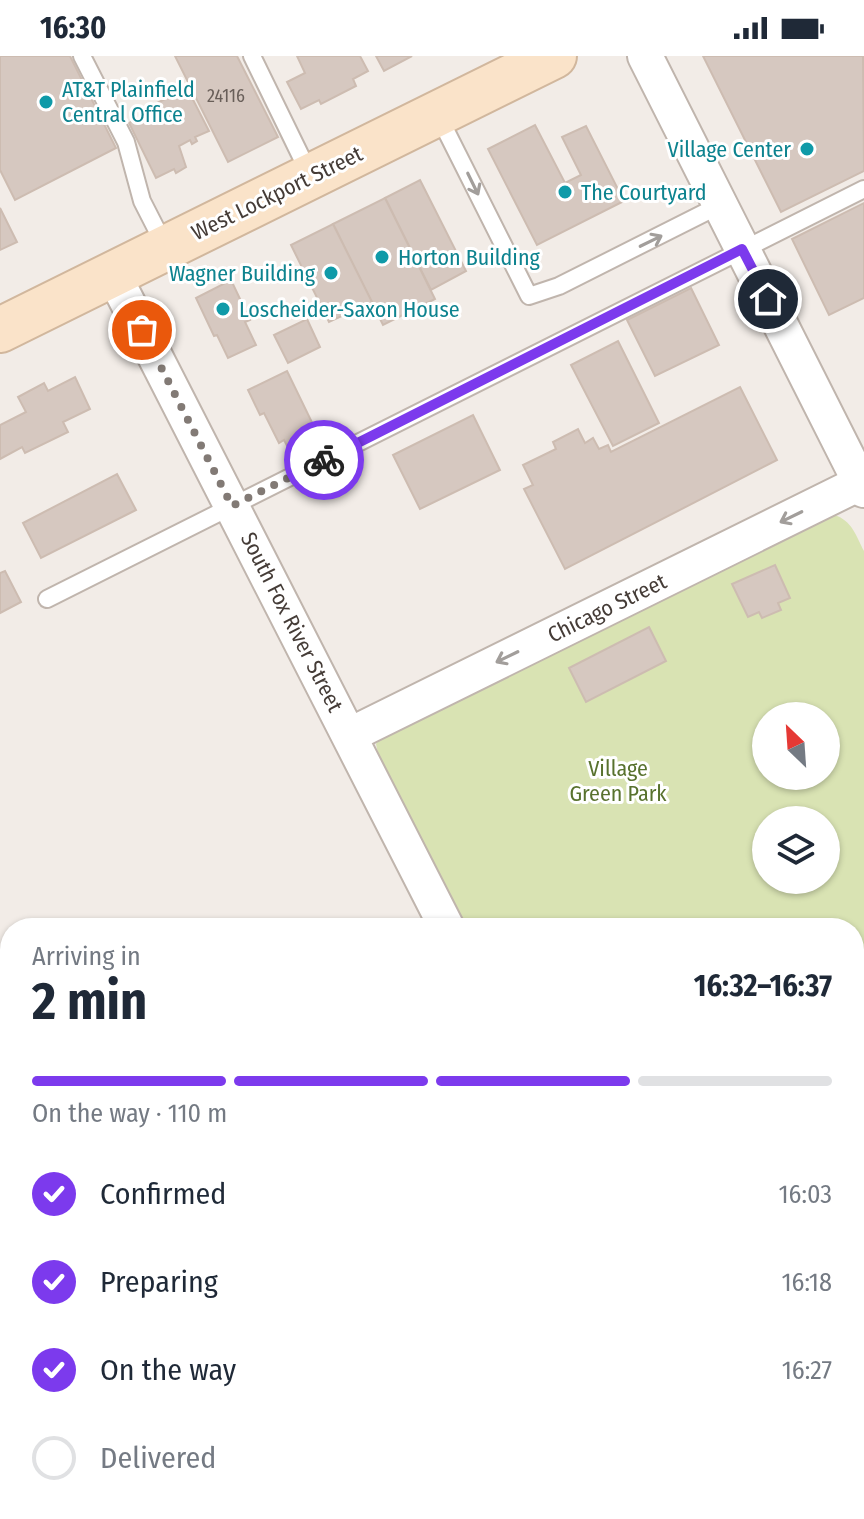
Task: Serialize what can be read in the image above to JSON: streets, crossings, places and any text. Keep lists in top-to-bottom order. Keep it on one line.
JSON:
{"streets":{"main road":["West Lockport Street"],"street":["Chicago Street","South Fox River Street"]},"crossings":[["West Lockport Street","South Fox River Street"],["Chicago Street","South Fox River Street"]],"one_way":["Chicago Street"],"parks":["Village Green Park"],"places":["AT&T Plainfield Central Office","Village Center","The Courtyard","Horton Building","Wagner Building","Loscheider-Saxon House"],"house_numbers":["24116"],"north":"top left","page":{"status":"16:30","heading":["2 min","Arriving in","16:32–16:37"],"bar":"On the way · 110 m","list":[["Confirmed","16:03"],["Preparing","16:18"],["On the way","16:27"],"Delivered"]}}
